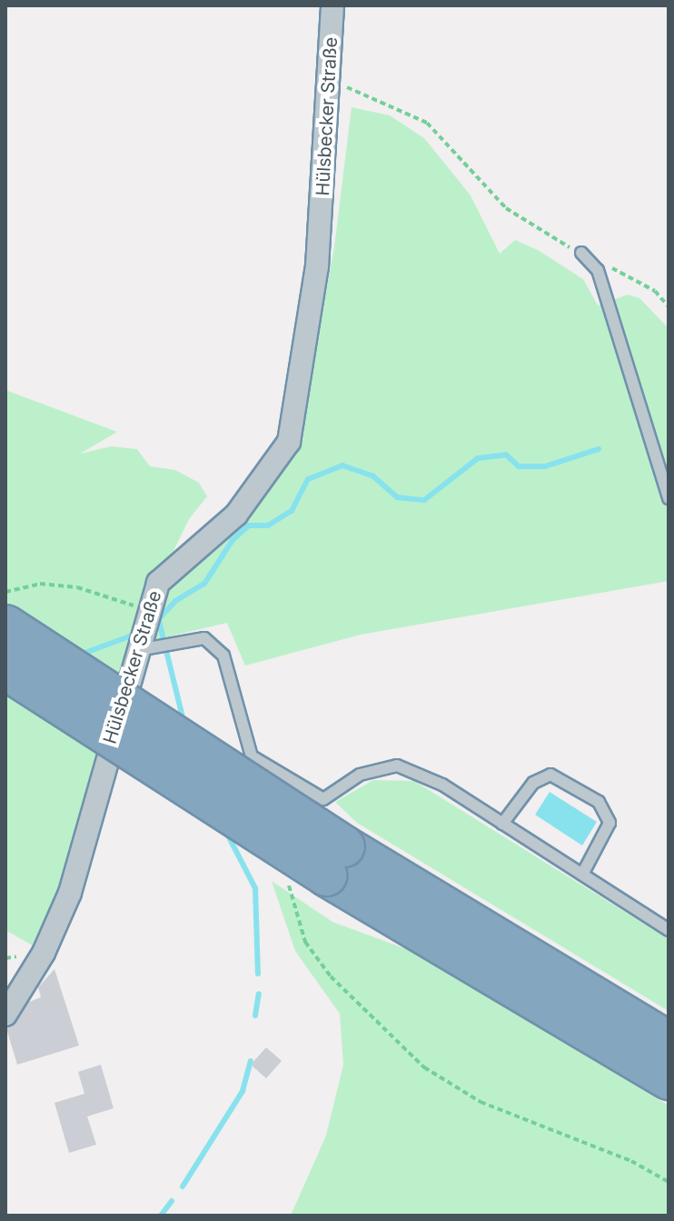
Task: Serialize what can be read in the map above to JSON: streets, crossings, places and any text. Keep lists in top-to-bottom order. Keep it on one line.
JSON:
{"streets":{"street":["Hülsbecker Straße"]}}
